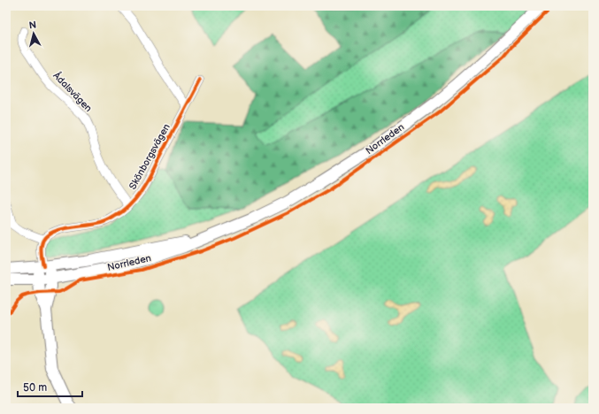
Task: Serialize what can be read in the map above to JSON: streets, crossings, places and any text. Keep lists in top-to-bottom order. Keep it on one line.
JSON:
{"streets":{"main road":["Norrleden"],"street":["Ådalsvägen","Skönborgsvägen"]},"crossings":[["Ådalsvägen","Skönborgsvägen"]],"scale_bar":"50 m","north":"top"}
